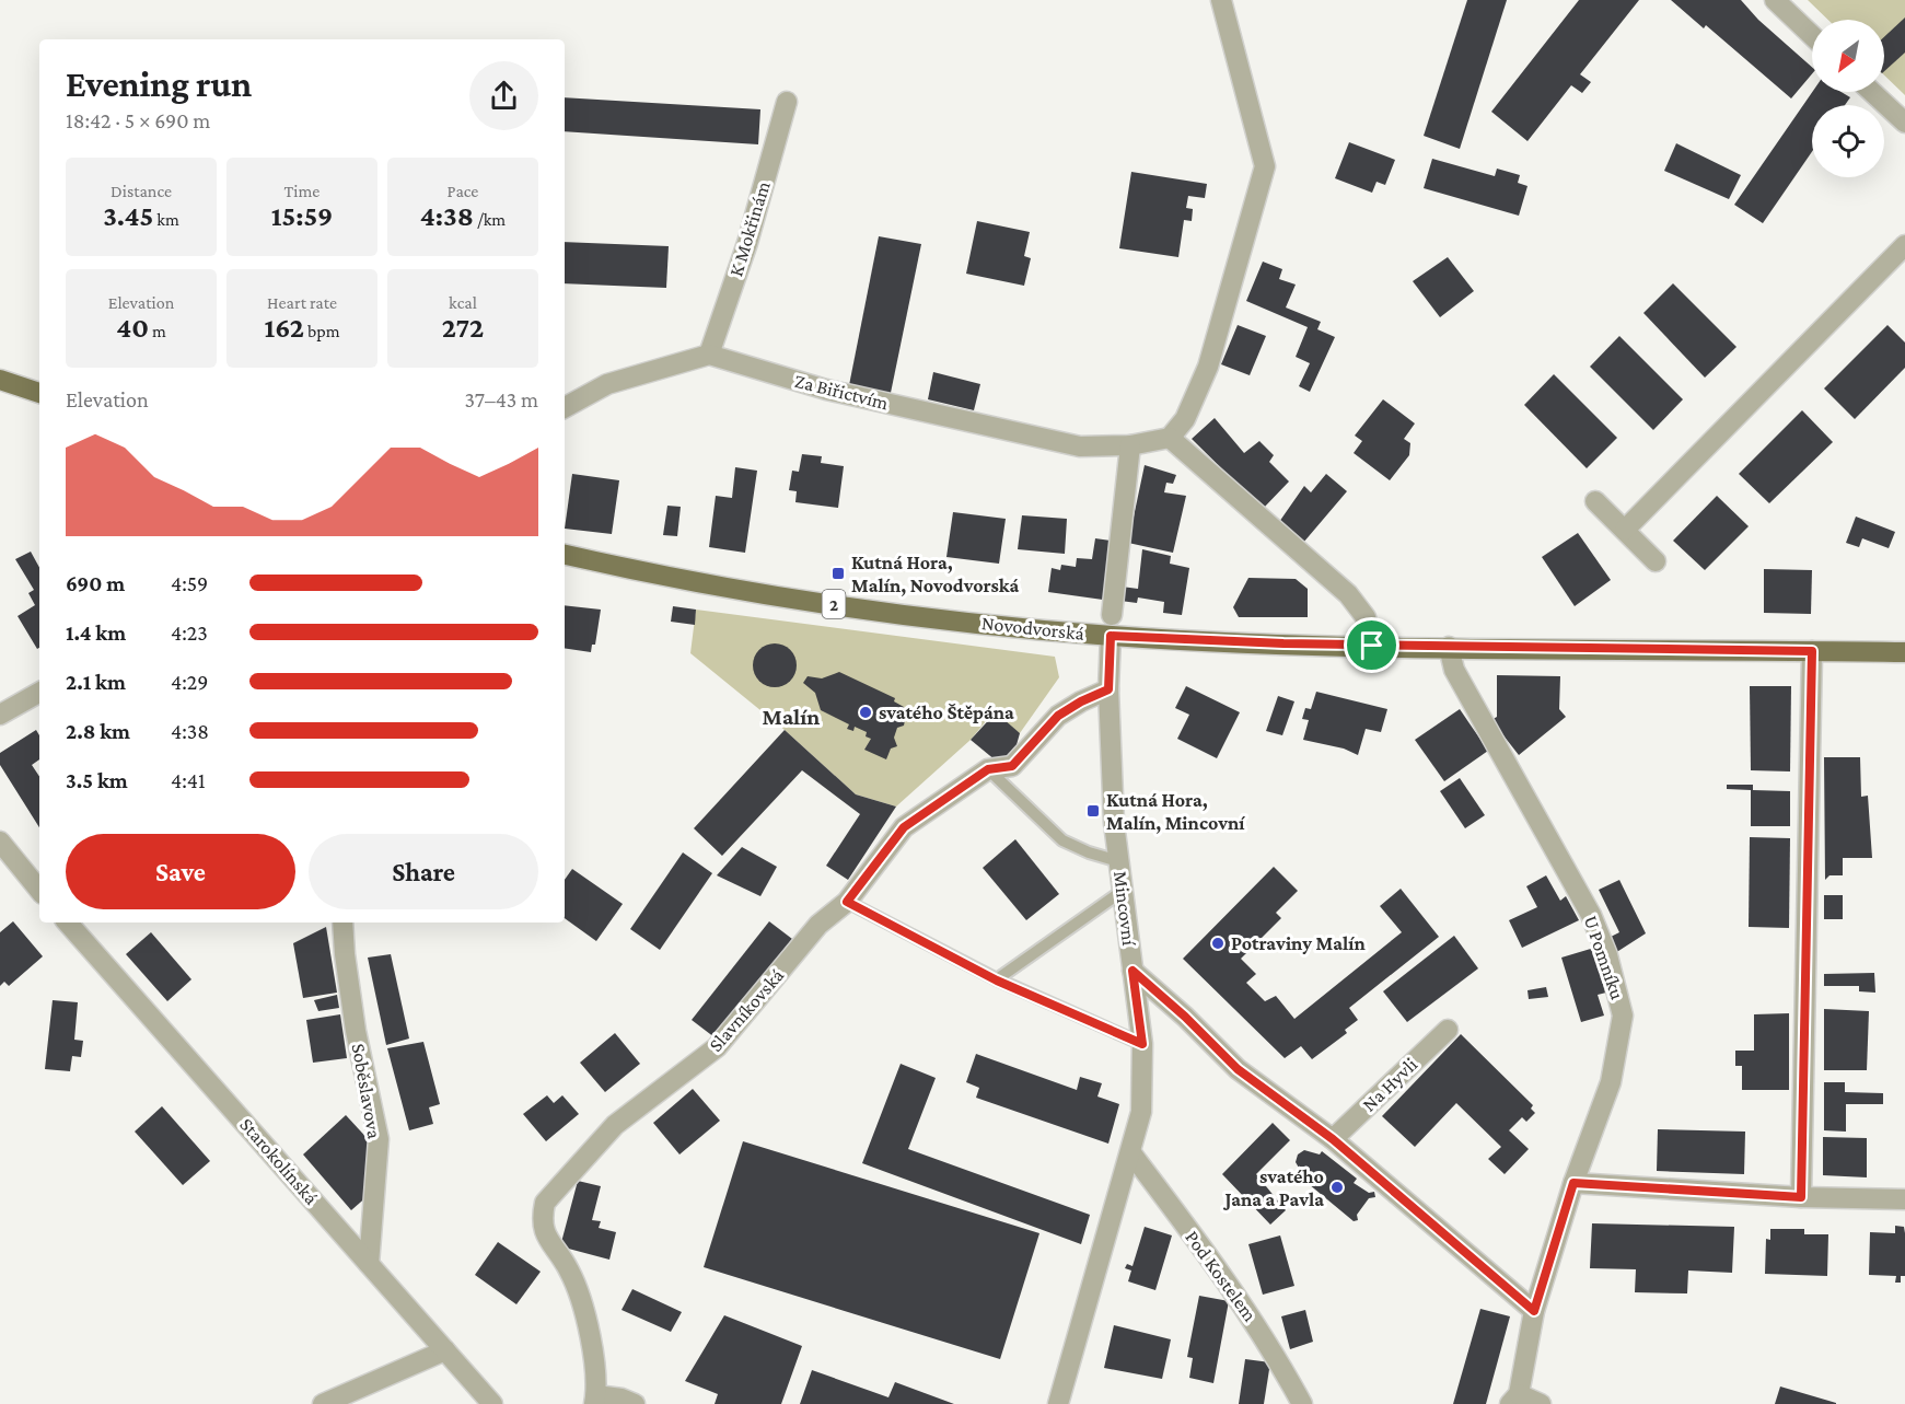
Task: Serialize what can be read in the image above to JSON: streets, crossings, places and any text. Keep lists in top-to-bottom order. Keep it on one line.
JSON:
{"streets":{"main road":["2","Novodvorská"],"street":["K Mokřinám","Za Biřictvím","Mincovní","U Pomníku","Slavníkovská","Na Hyvli","Soběslavova","Starokolínská","Pod Kostelem"]},"crossings":[["K Mokřinám","Za Biřictvím"],["Novodvorská","Mincovní"],["Novodvorská","U Pomníku"],["Mincovní","Slavníkovská"],["Mincovní","Pod Kostelem"],["Soběslavova","Starokolínská"]],"districts":["Malín"],"places":{"transit":["Kutná Hora, Malín, Novodvorská","Kutná Hora, Malín, Mincovní"],"other":["svatého Štěpána","Potraviny Malín","svatého Jana a Pavla"]},"north":"bottom left","page":{"heading":["Evening run","18:42 · 5 × 690 m"],"stats":[["Distance","3.45 km"],["Time","15:59"],["Pace","4:38 /km"],["Elevation","40 m"],["Heart rate","162 bpm"],["kcal","272"]],"chart":["Elevation","37–43 m"],"list":[{"name":"690 m","note":"4:59"},{"name":"1.4 km","note":"4:23"},{"name":"2.1 km","note":"4:29"},{"name":"2.8 km","note":"4:38"},{"name":"3.5 km","note":"4:41"}],"buttons":["Save","Share"]}}
